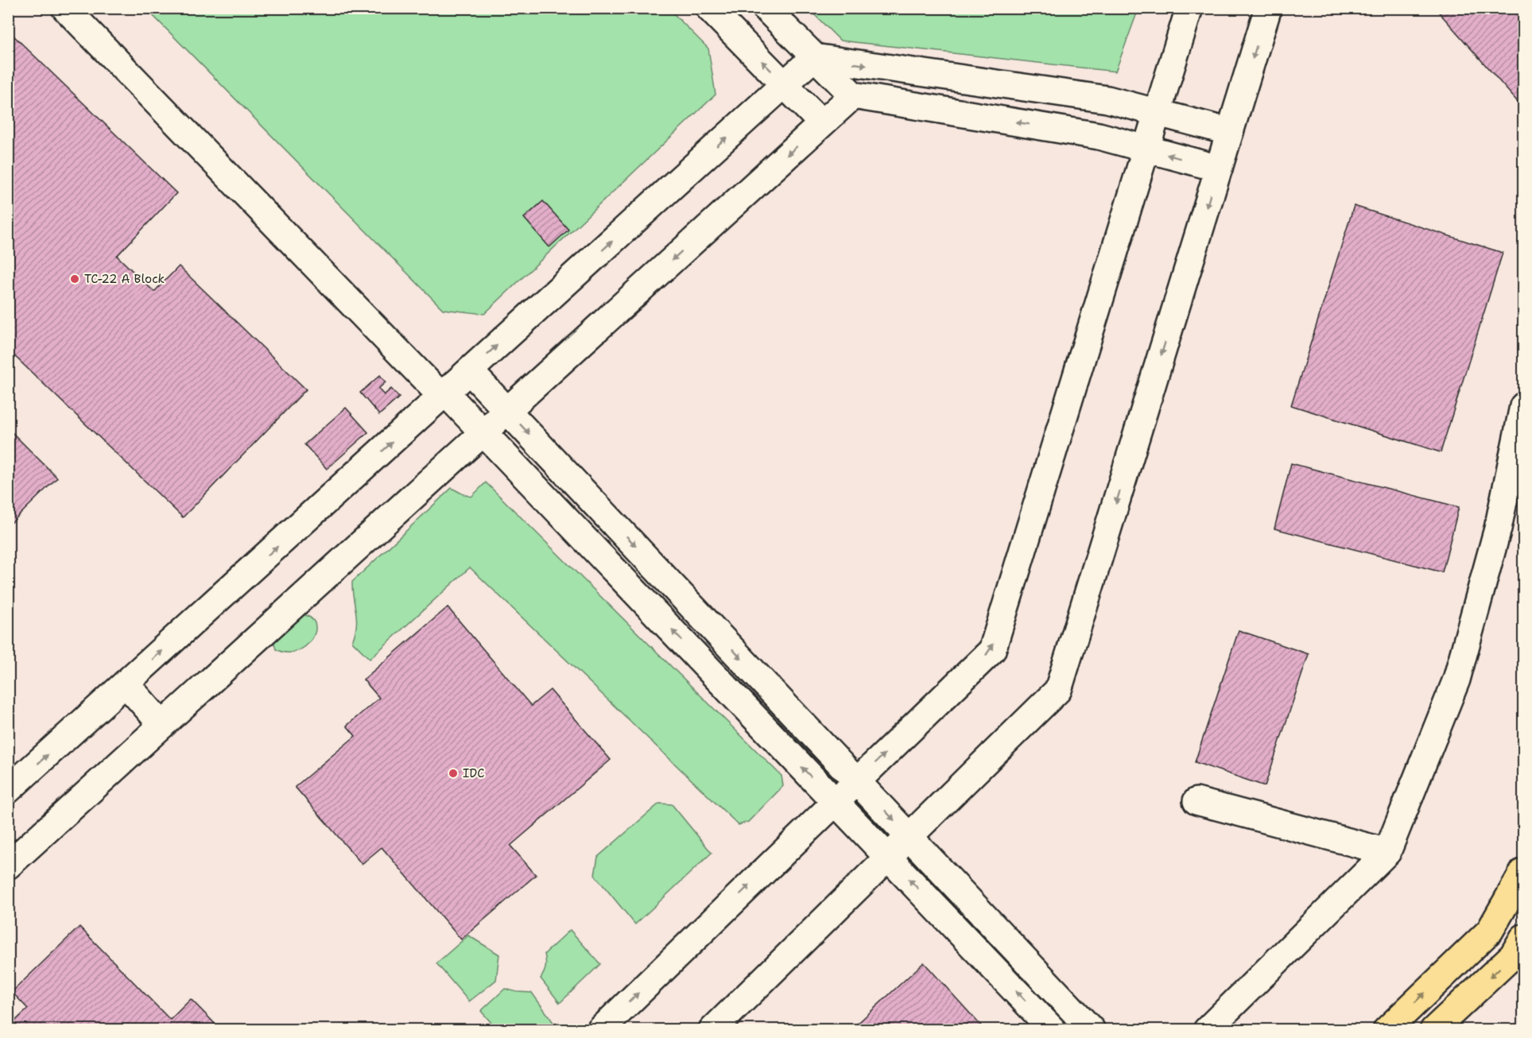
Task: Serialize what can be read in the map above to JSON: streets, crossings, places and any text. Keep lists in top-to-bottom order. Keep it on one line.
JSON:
{"places":["TC-22 A Block","IDC"]}
